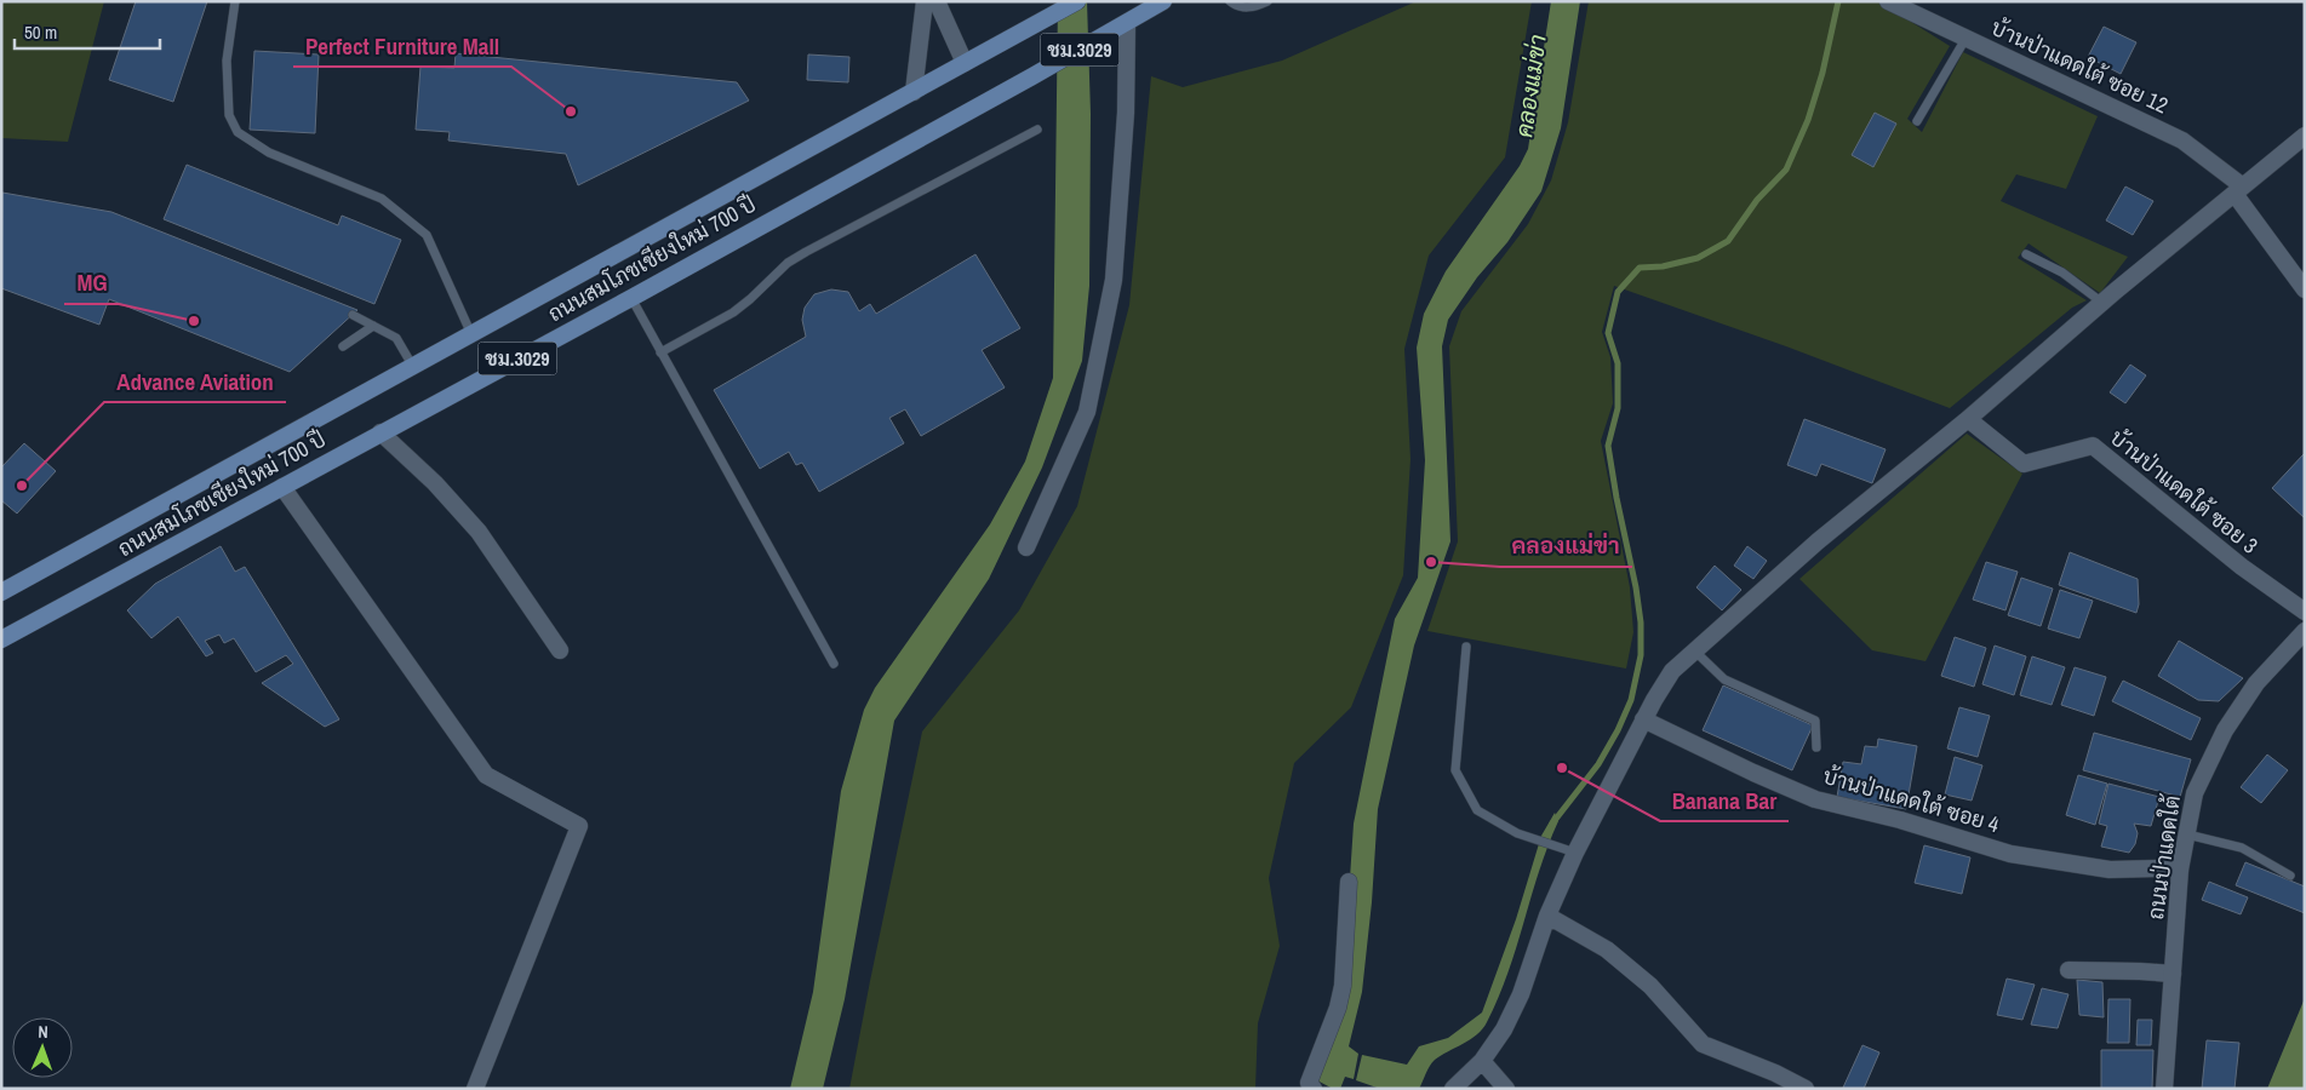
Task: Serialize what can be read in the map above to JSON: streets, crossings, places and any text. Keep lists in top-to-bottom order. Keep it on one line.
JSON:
{"streets":{"main road":["ชม.3029","ถนนสมโภชเชียงใหม่ 700 ปี"],"street":["บ้านป่าแดดใต้ ซอย 12","บ้านป่าแดดใต้ ซอย 3","บ้านป่าแดดใต้ ซอย 4","ถนนป่าแดดใต้"]},"crossings":[["บ้านป่าแดดใต้ ซอย 4","ถนนป่าแดดใต้"]],"water":["คลองแม่ข่า"],"places":["Perfect Furniture Mall","MG","Advance Aviation","คลองแม่ข่า","Banana Bar"],"scale_bar":"50 m","north":"top"}
